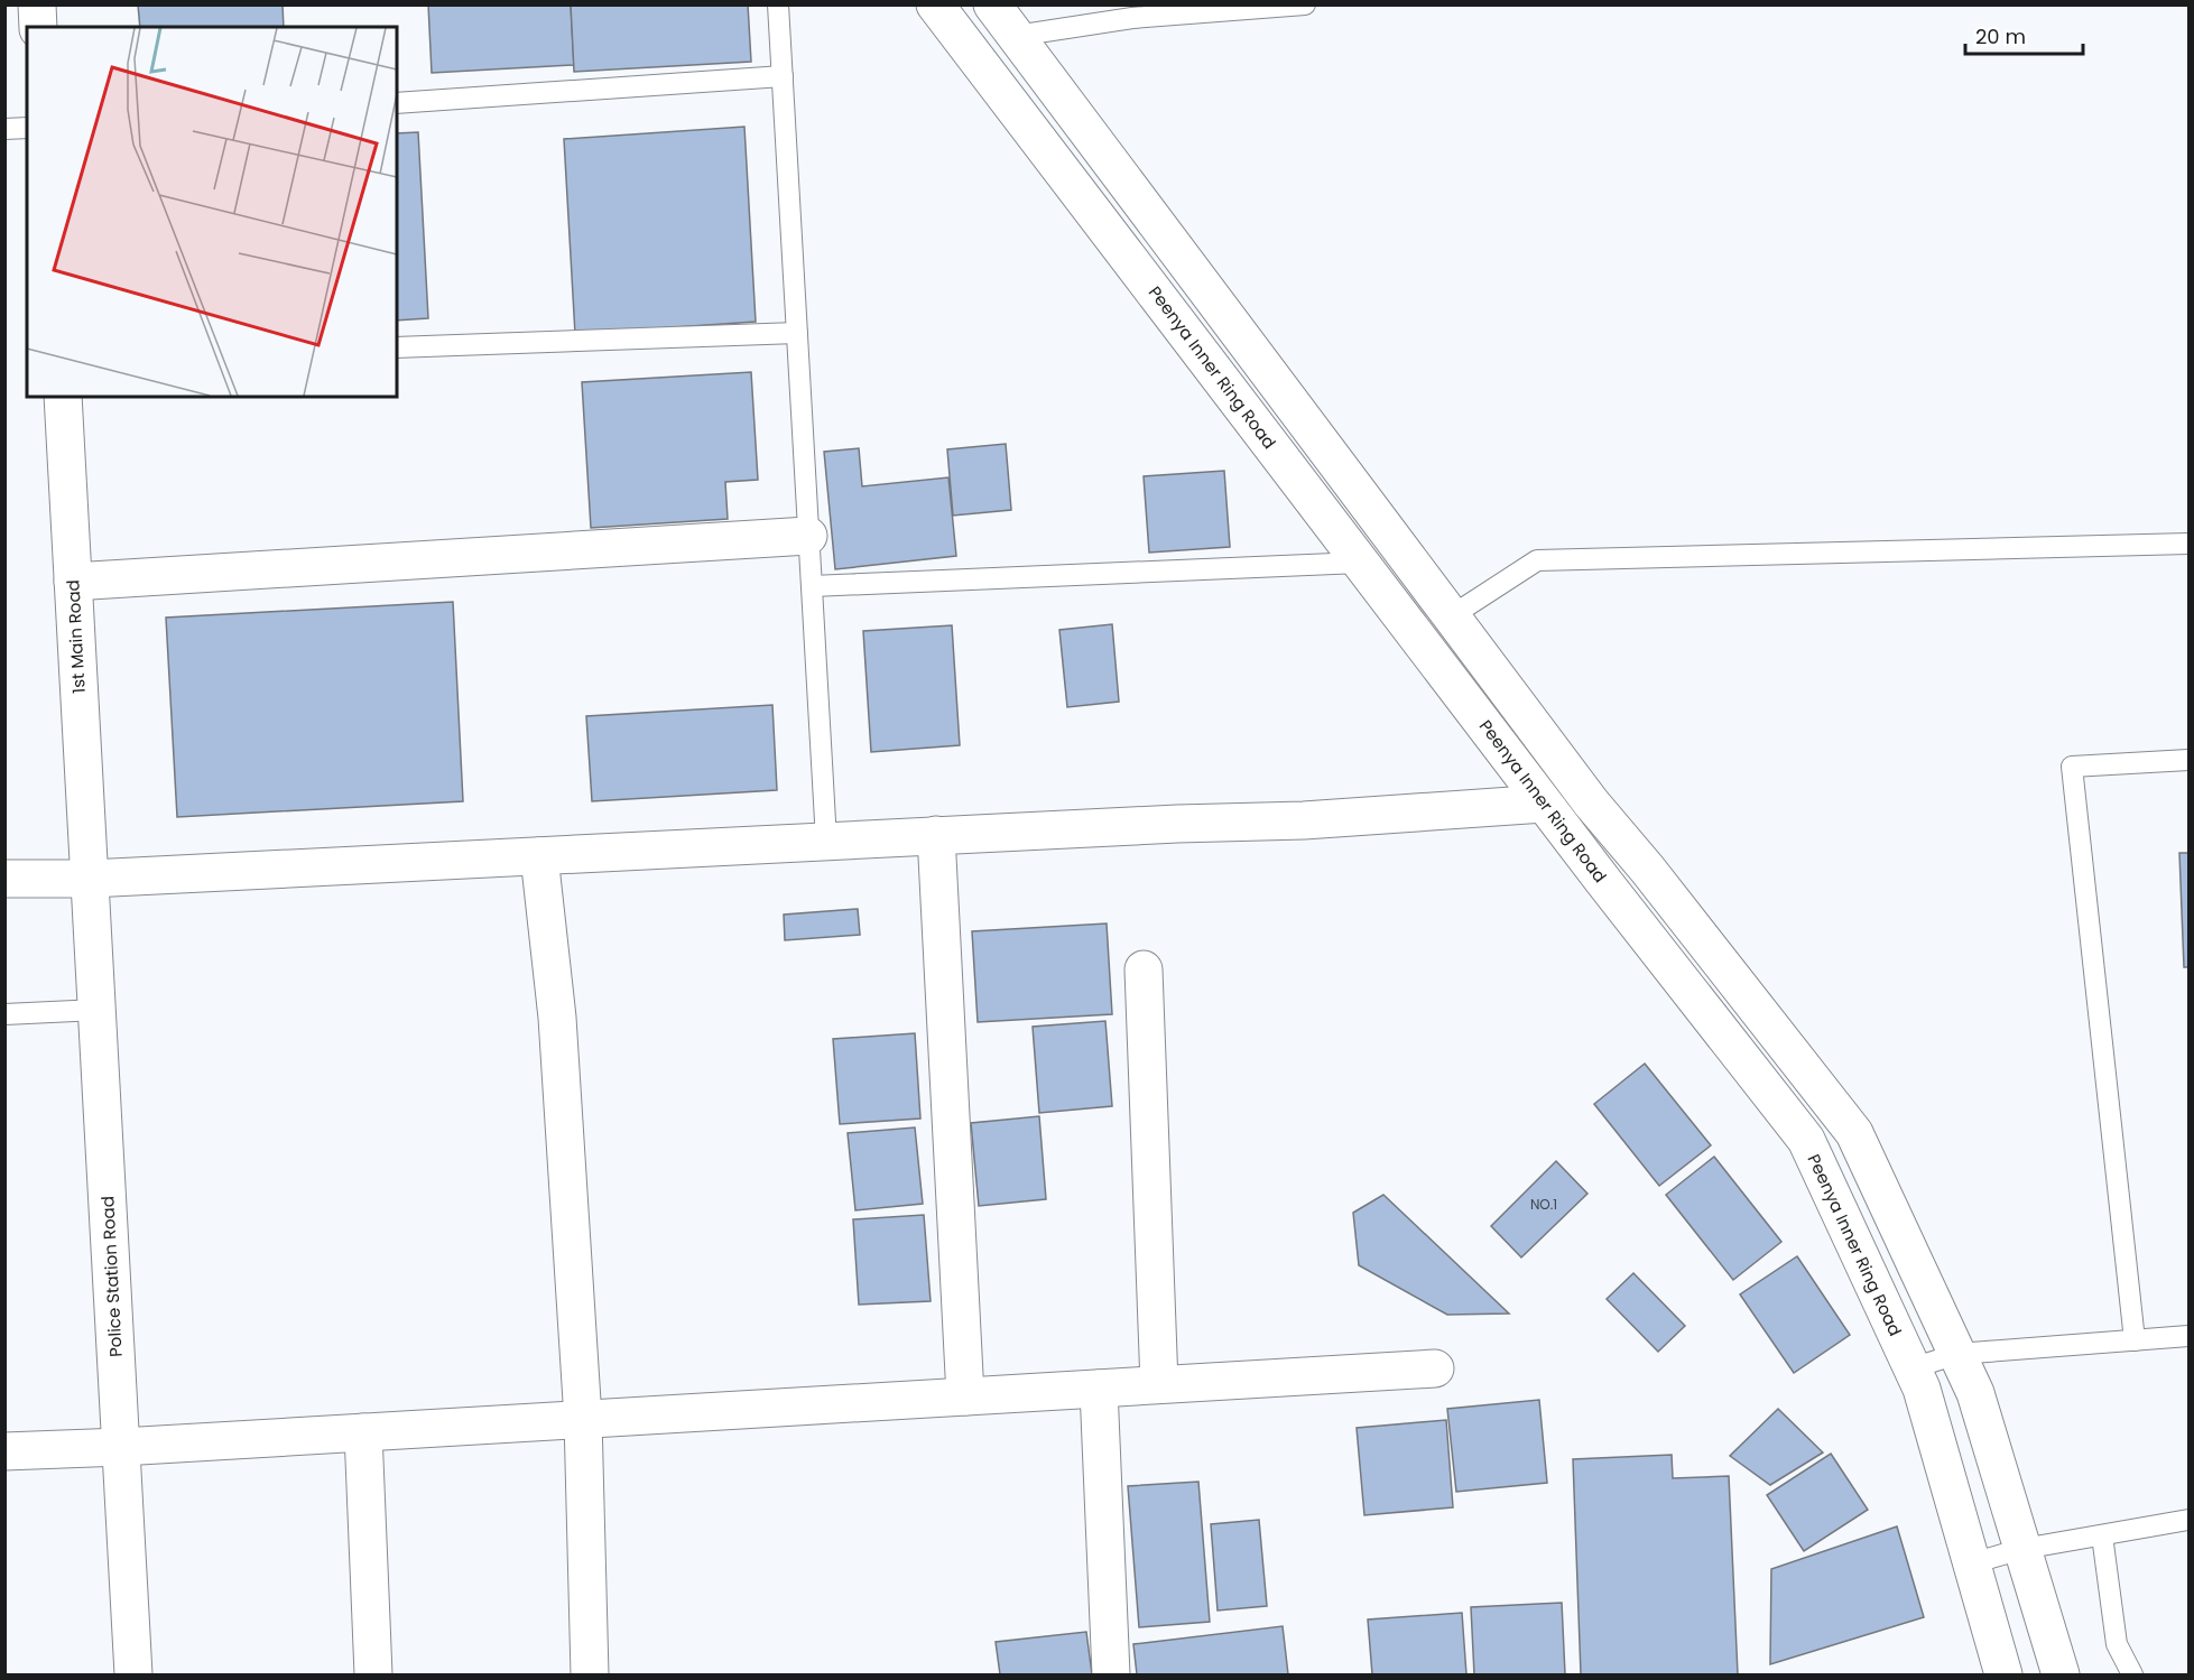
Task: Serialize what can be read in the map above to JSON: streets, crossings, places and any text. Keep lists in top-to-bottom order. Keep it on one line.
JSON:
{"streets":{"street":["Peenya Inner Ring Road","1st Main Road","Police Station Road"]},"crossings":[["1st Main Road","Police Station Road"]],"house_numbers":["NO.1"],"scale_bar":"20 m"}
